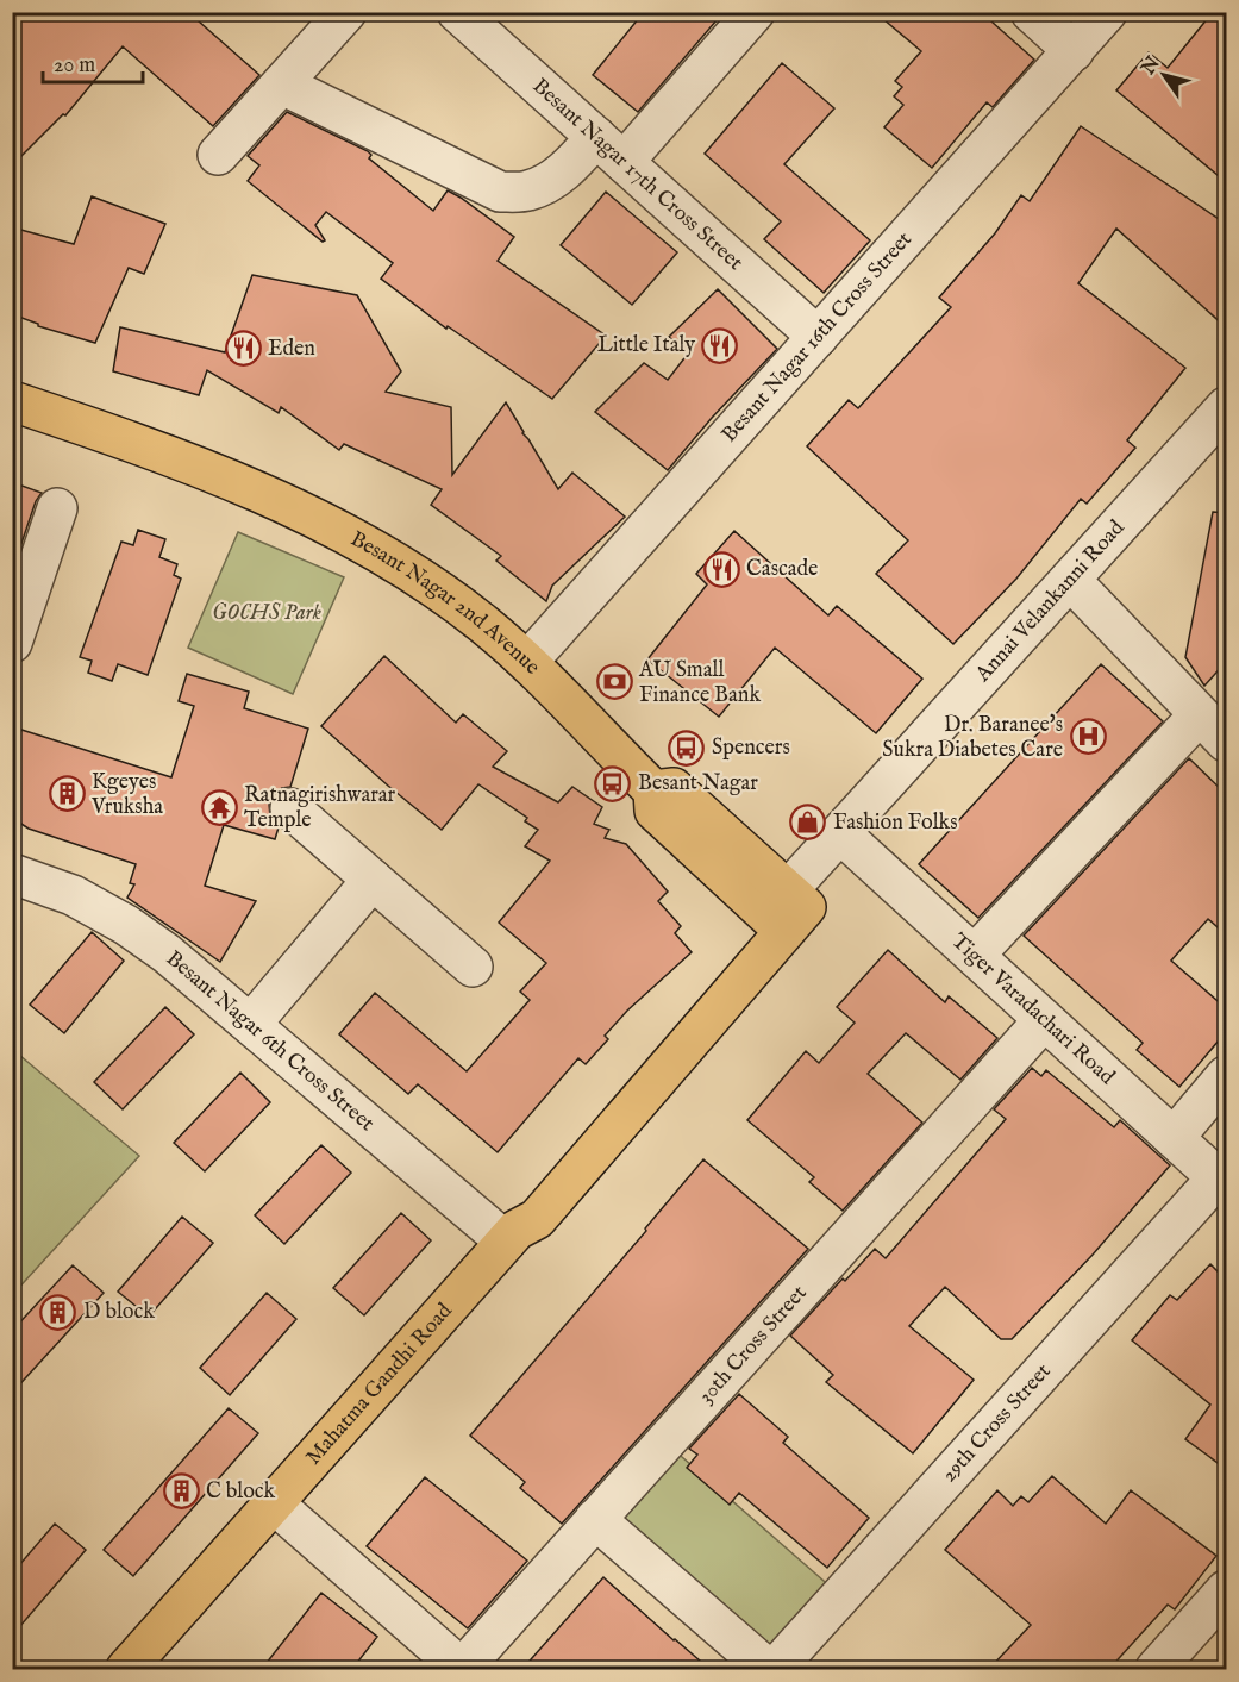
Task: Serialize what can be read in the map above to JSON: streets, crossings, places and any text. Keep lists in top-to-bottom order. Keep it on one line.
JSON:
{"streets":{"main road":["Besant Nagar 2nd Avenue","Mahatma Gandhi Road"],"street":["Besant Nagar 17th Cross Street","Besant Nagar 16th Cross Street","Annai Velankanni Road","Tiger Varadachari Road","Besant Nagar 6th Cross Street","30th Cross Street","29th Cross Street"]},"crossings":[["Besant Nagar 17th Cross Street","Besant Nagar 16th Cross Street"],["Besant Nagar 16th Cross Street","Besant Nagar 2nd Avenue"],["Annai Velankanni Road","Besant Nagar 2nd Avenue"],["Annai Velankanni Road","Tiger Varadachari Road"],["Annai Velankanni Road","Mahatma Gandhi Road"],["Besant Nagar 2nd Avenue","Mahatma Gandhi Road"],["Tiger Varadachari Road","30th Cross Street"],["Tiger Varadachari Road","29th Cross Street"],["Besant Nagar 6th Cross Street","Mahatma Gandhi Road"]],"parks":["GOCHS Park"],"places":{"restaurant":["Little Italy","Eden","Cascade"],"bank":["AU Small Finance Bank"],"hospital":["Dr. Baranee's Sukra Diabetes Care"],"bus stop":["Spencers","Besant Nagar"],"building":["Kgeyes Vruksha","D block","C block"],"temple":["Ratnagirishwarar Temple"],"shop":["Fashion Folks"]},"scale_bar":"20 m","north":"top left"}
